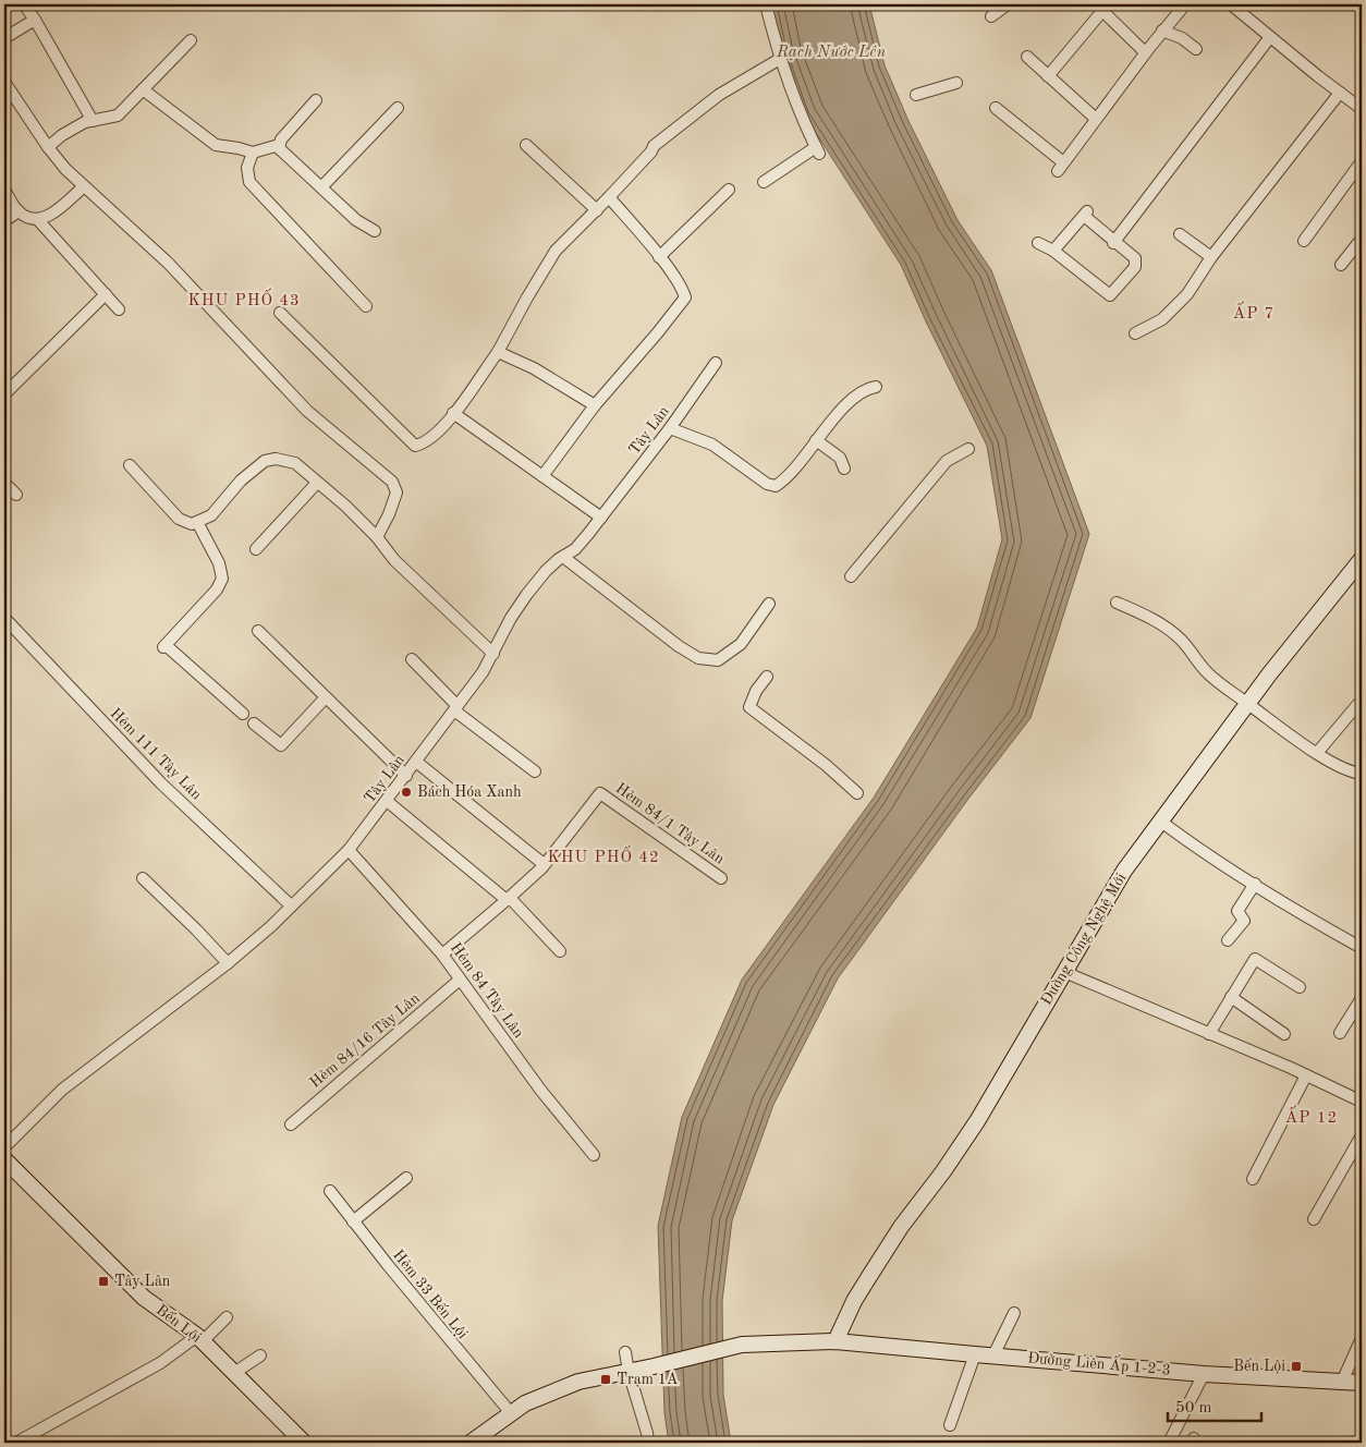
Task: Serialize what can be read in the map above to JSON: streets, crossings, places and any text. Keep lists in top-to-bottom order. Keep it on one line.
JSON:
{"streets":{"street":["Tây Lân","Hẻm 111 Tây Lân","Hẻm 84/1 Tây Lân","Đường Công Nghệ Mới","Hẻm 84 Tây Lân","Hẻm 84/16 Tây Lân","Hẻm 33 Bến Lội","Bến Lội","Đường Liên Ấp 1-2-3"]},"crossings":[["Tây Lân","Hẻm 111 Tây Lân"],["Tây Lân","Hẻm 84 Tây Lân"],["Hẻm 84/1 Tây Lân","Hẻm 84 Tây Lân"],["Đường Công Nghệ Mới","Đường Liên Ấp 1-2-3"],["Hẻm 84 Tây Lân","Hẻm 84/16 Tây Lân"],["Hẻm 33 Bến Lội","Đường Liên Ấp 1-2-3"]],"districts":["KHU PHỐ 43","ẤP 7","KHU PHỐ 42","ẤP 12"],"water":["Rạch Nước Lên"],"places":{"other":["Bách Hóa Xanh"],"transit":["Tây Lân","Bến Lội","Trạm 1A"]},"scale_bar":"50 m"}
